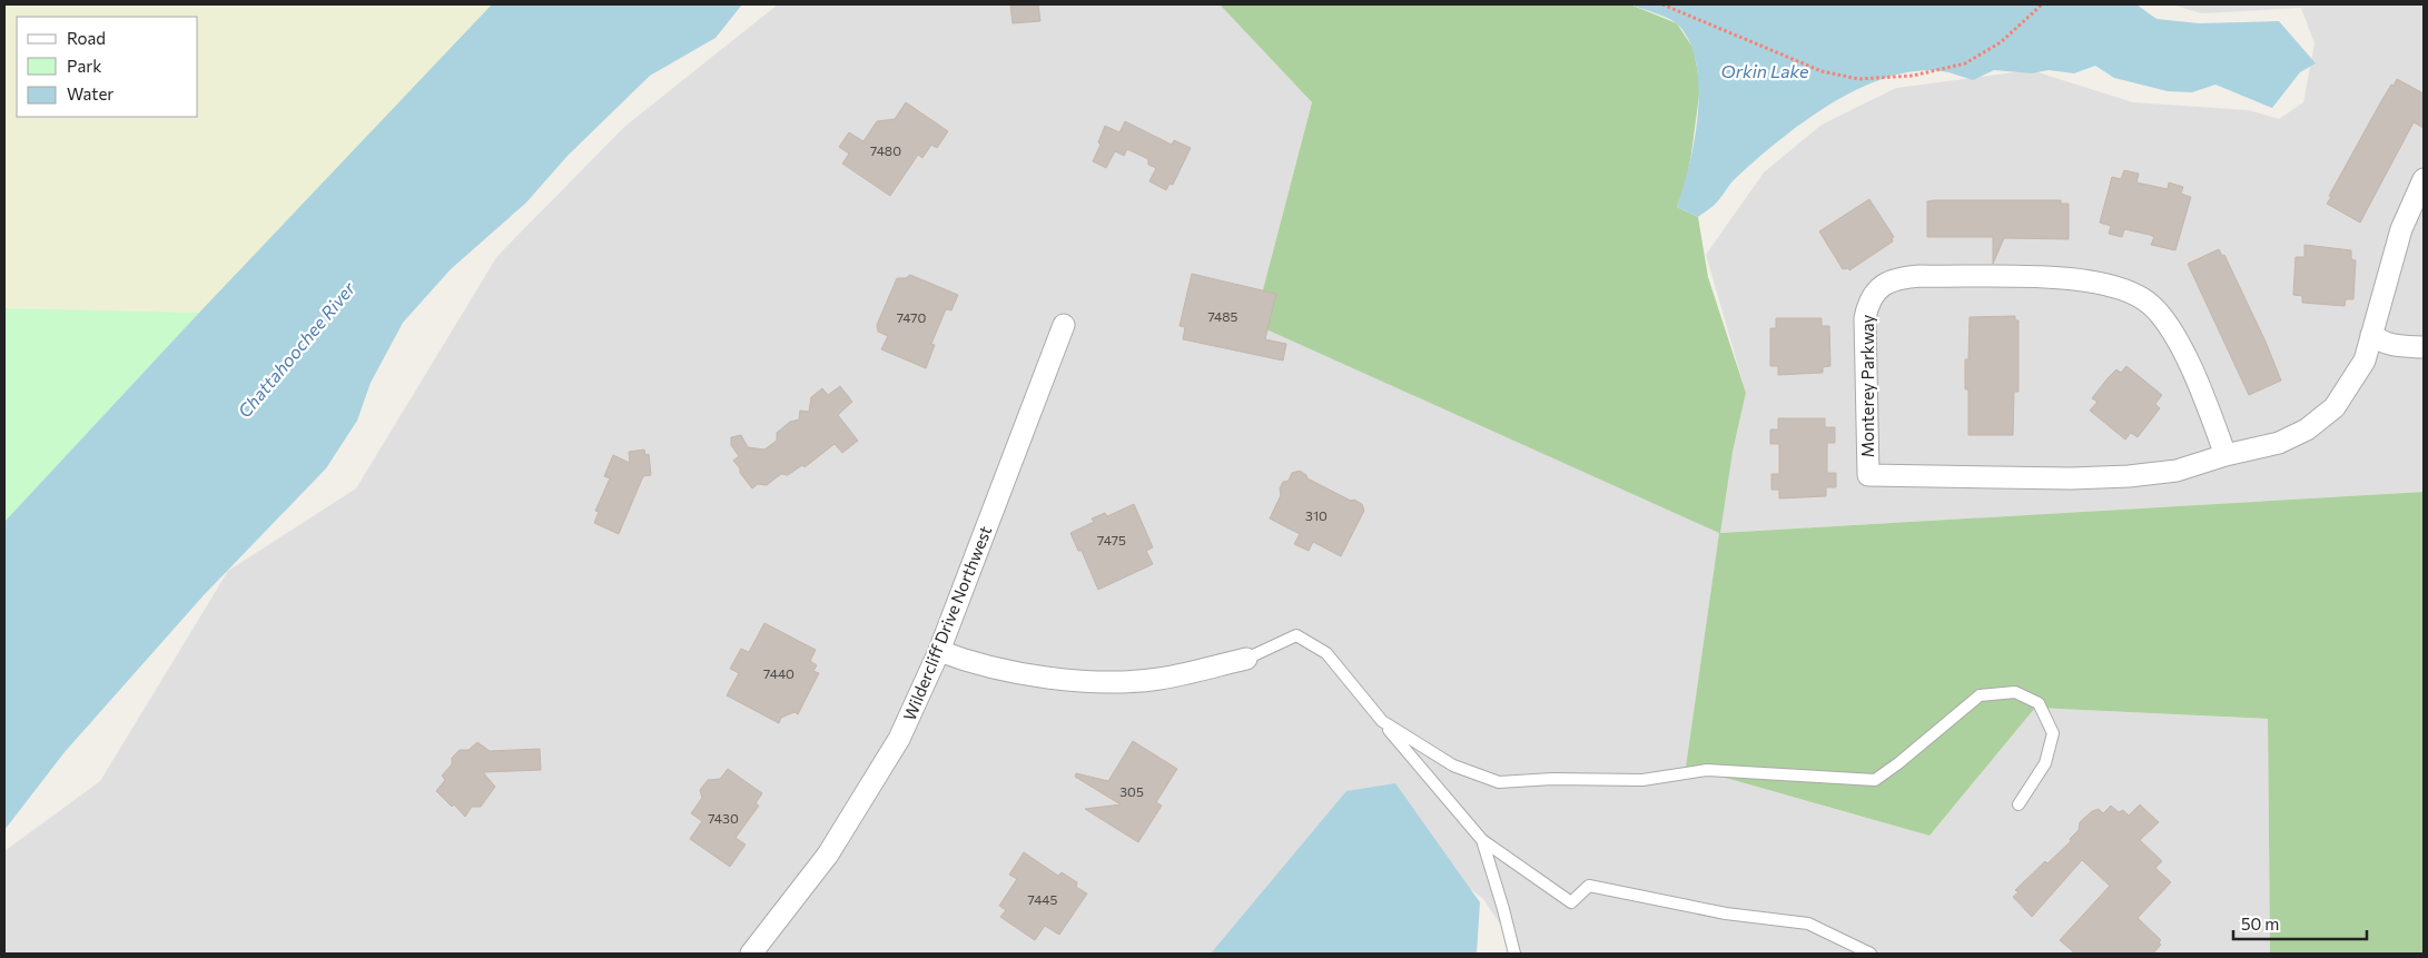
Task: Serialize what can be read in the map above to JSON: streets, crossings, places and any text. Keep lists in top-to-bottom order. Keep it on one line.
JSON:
{"streets":{"street":["Monterey Parkway","Wildercliff Drive Northwest"]},"water":["Orkin Lake","Chattahoochee River"],"house_numbers":["7480","7485","7470","310","7475","7440","305","7430","7445"],"legend":["Road","Park","Water"],"scale_bar":"50 m"}
